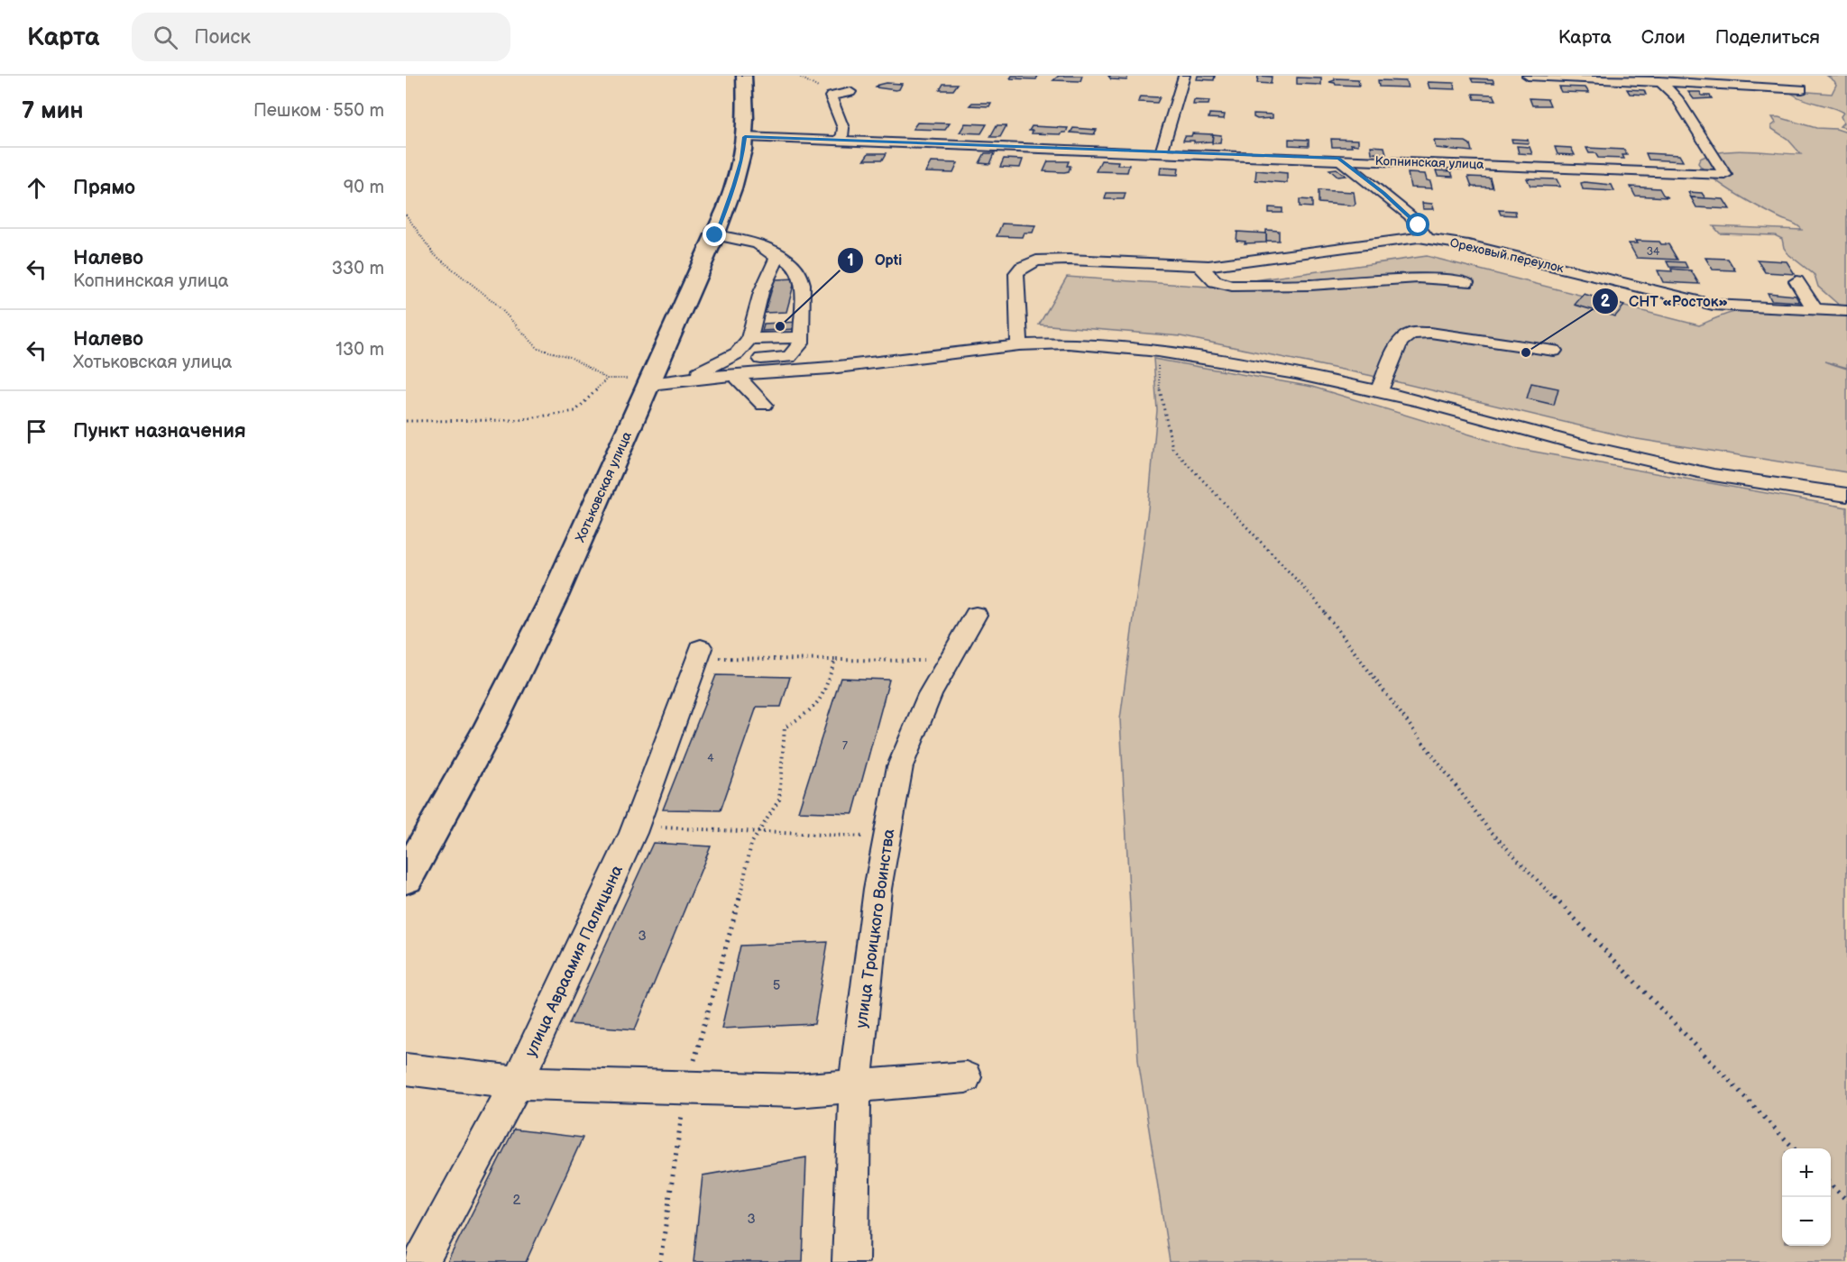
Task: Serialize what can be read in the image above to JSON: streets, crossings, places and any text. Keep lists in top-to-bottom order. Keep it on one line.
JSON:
{"streets":{"main road":["Хотьковская улица"],"street":["Копнинская улица","Ореховый переулок","улица Троицкого Воинства","улица Авраамия Палицына"]},"crossings":[["Копнинская улица","Хотьковская улица"]],"places":["Opti","СНТ «Росток»"],"house_numbers":["34","7","4","3","5","2","3"],"page":{"header":"Карта","search":"Поиск","nav":["Карта","Слои","Поделиться"],"heading":["7 мин","Пешком · 550 m"],"list":[["Прямо","90 m"],["Налево","Копнинская улица","330 m"],["Налево","Хотьковская улица","130 m"],"Пункт назначения"],"map_buttons":["+","−"]}}
